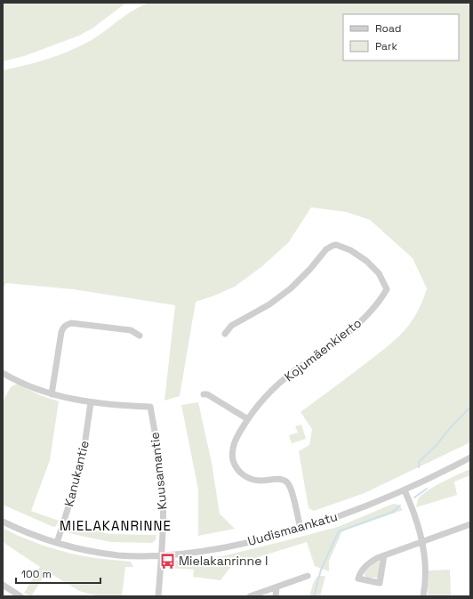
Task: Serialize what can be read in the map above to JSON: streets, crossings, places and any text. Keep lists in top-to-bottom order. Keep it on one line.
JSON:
{"streets":{"street":["Kojumäenkierto","Kuusamantie","Kanukantie","Uudismaankatu"]},"crossings":[["Kojumäenkierto","Uudismaankatu"],["Kuusamantie","Kanukantie"],["Kuusamantie","Uudismaankatu"],["Kanukantie","Uudismaankatu"]],"districts":["MIELAKANRINNE"],"places":{"bus stop":["Mielakanrinne I"]},"legend":["Road","Park"],"scale_bar":"100 m"}
